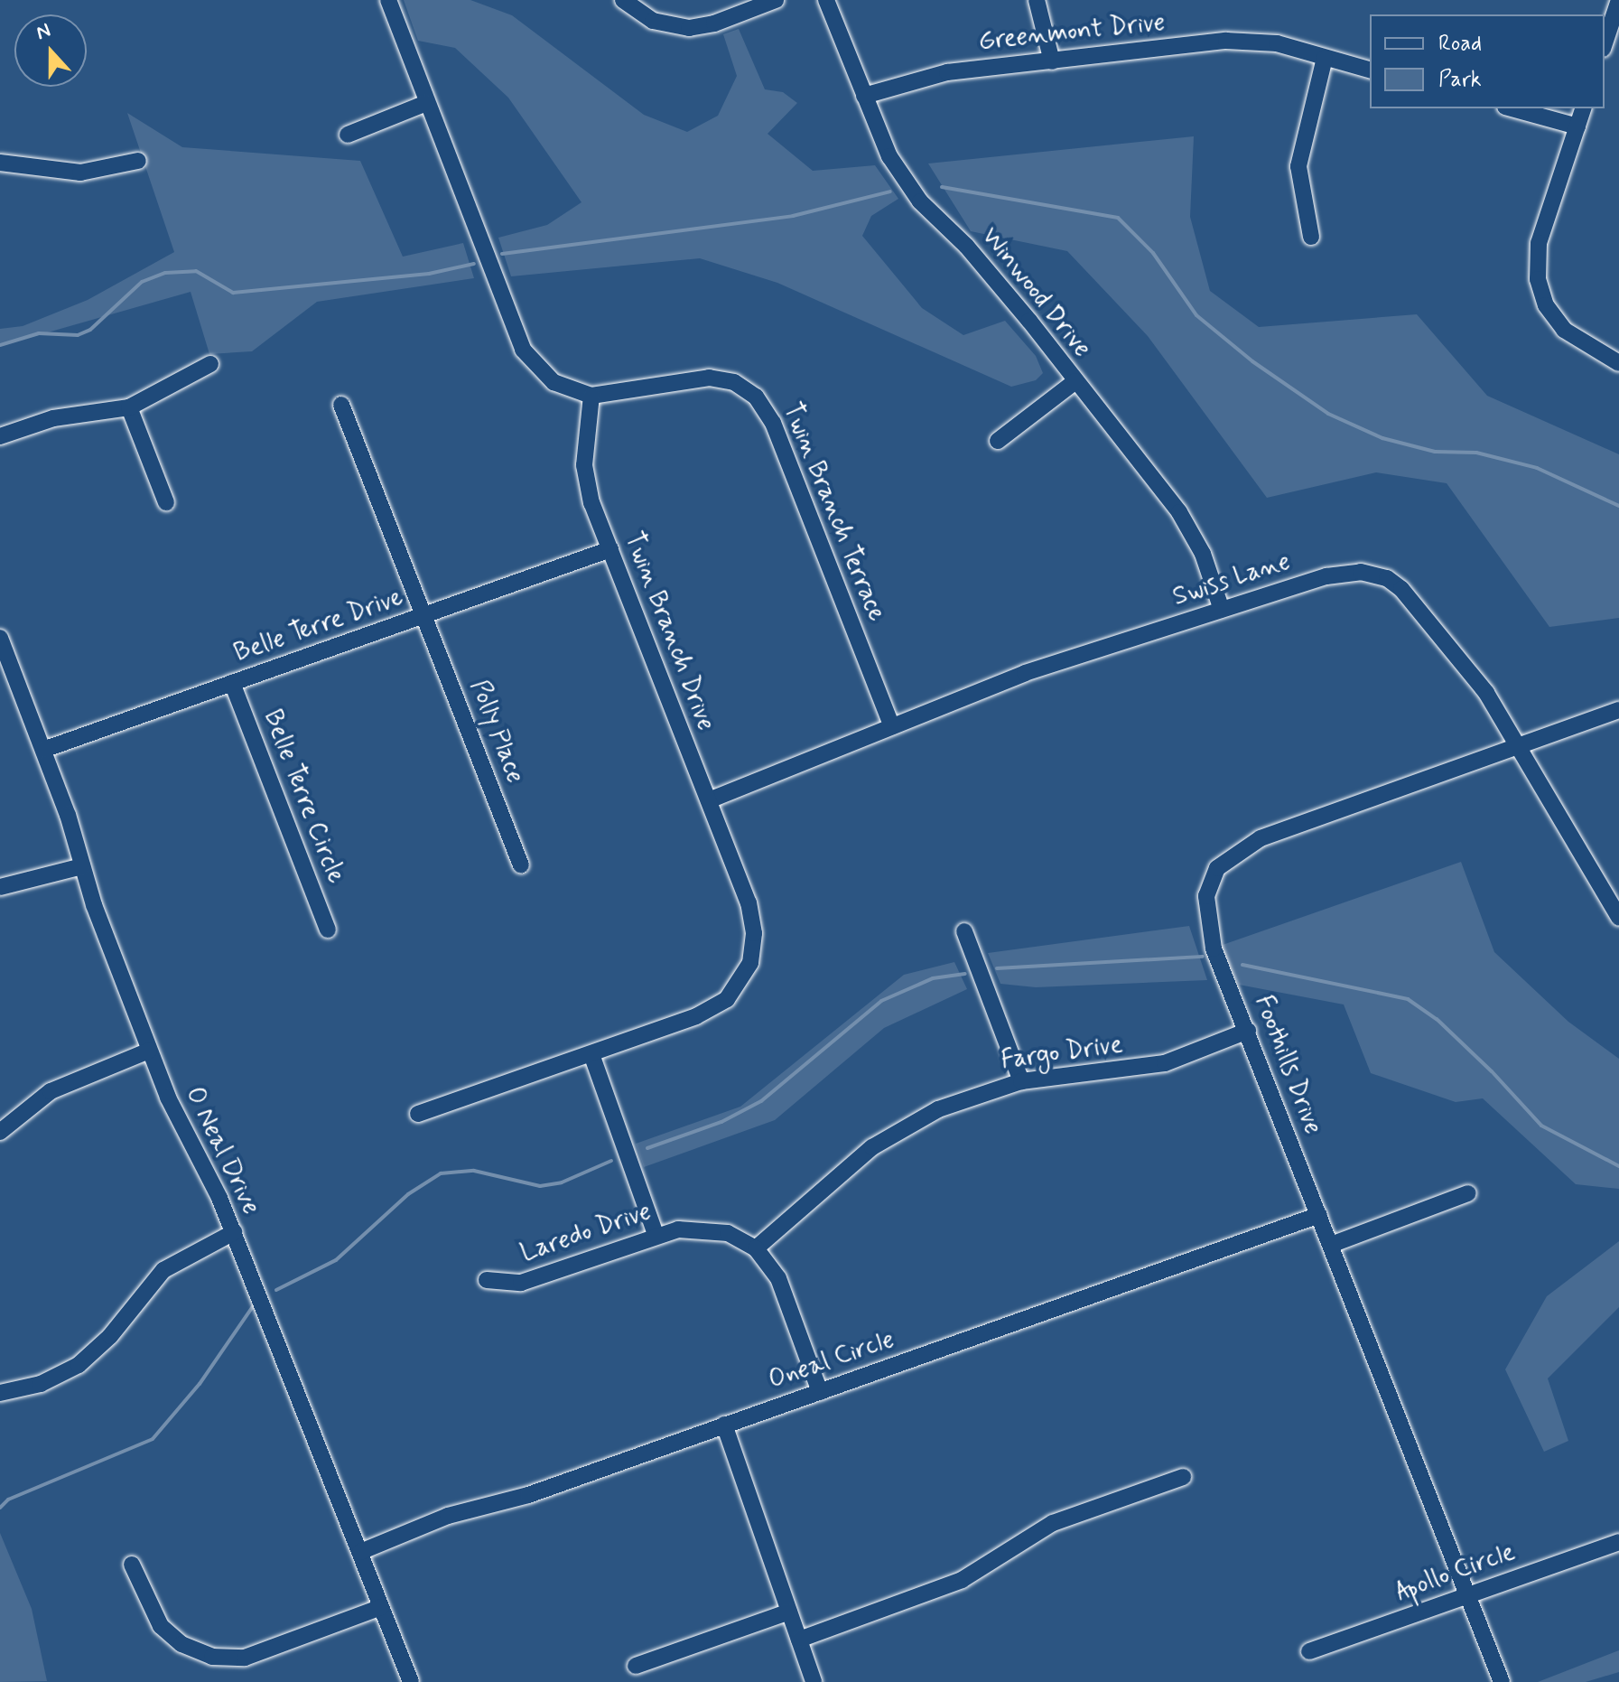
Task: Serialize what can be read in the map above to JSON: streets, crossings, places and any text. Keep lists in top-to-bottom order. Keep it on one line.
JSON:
{"streets":{"street":["Greenmont Drive","Winwood Drive","Twin Branch Terrace","Swiss Lane","Belle Terre Drive","Twin Branch Drive","Polly Place","Belle Terre Circle","Fargo Drive","Foothills Drive","O Neal Drive","Laredo Drive","Oneal Circle","Apollo Circle"]},"crossings":[["Greenmont Drive","Winwood Drive"],["Winwood Drive","Swiss Lane"],["Twin Branch Terrace","Swiss Lane"],["Twin Branch Terrace","Twin Branch Drive"],["Swiss Lane","Twin Branch Drive"],["Swiss Lane","Foothills Drive"],["Belle Terre Drive","Twin Branch Drive"],["Belle Terre Drive","Polly Place"],["Belle Terre Drive","Belle Terre Circle"],["Belle Terre Drive","O Neal Drive"],["Fargo Drive","Foothills Drive"],["Fargo Drive","Laredo Drive"],["Foothills Drive","Oneal Circle"],["Foothills Drive","Apollo Circle"],["O Neal Drive","Oneal Circle"]],"legend":["Road","Park"],"north":"top"}
